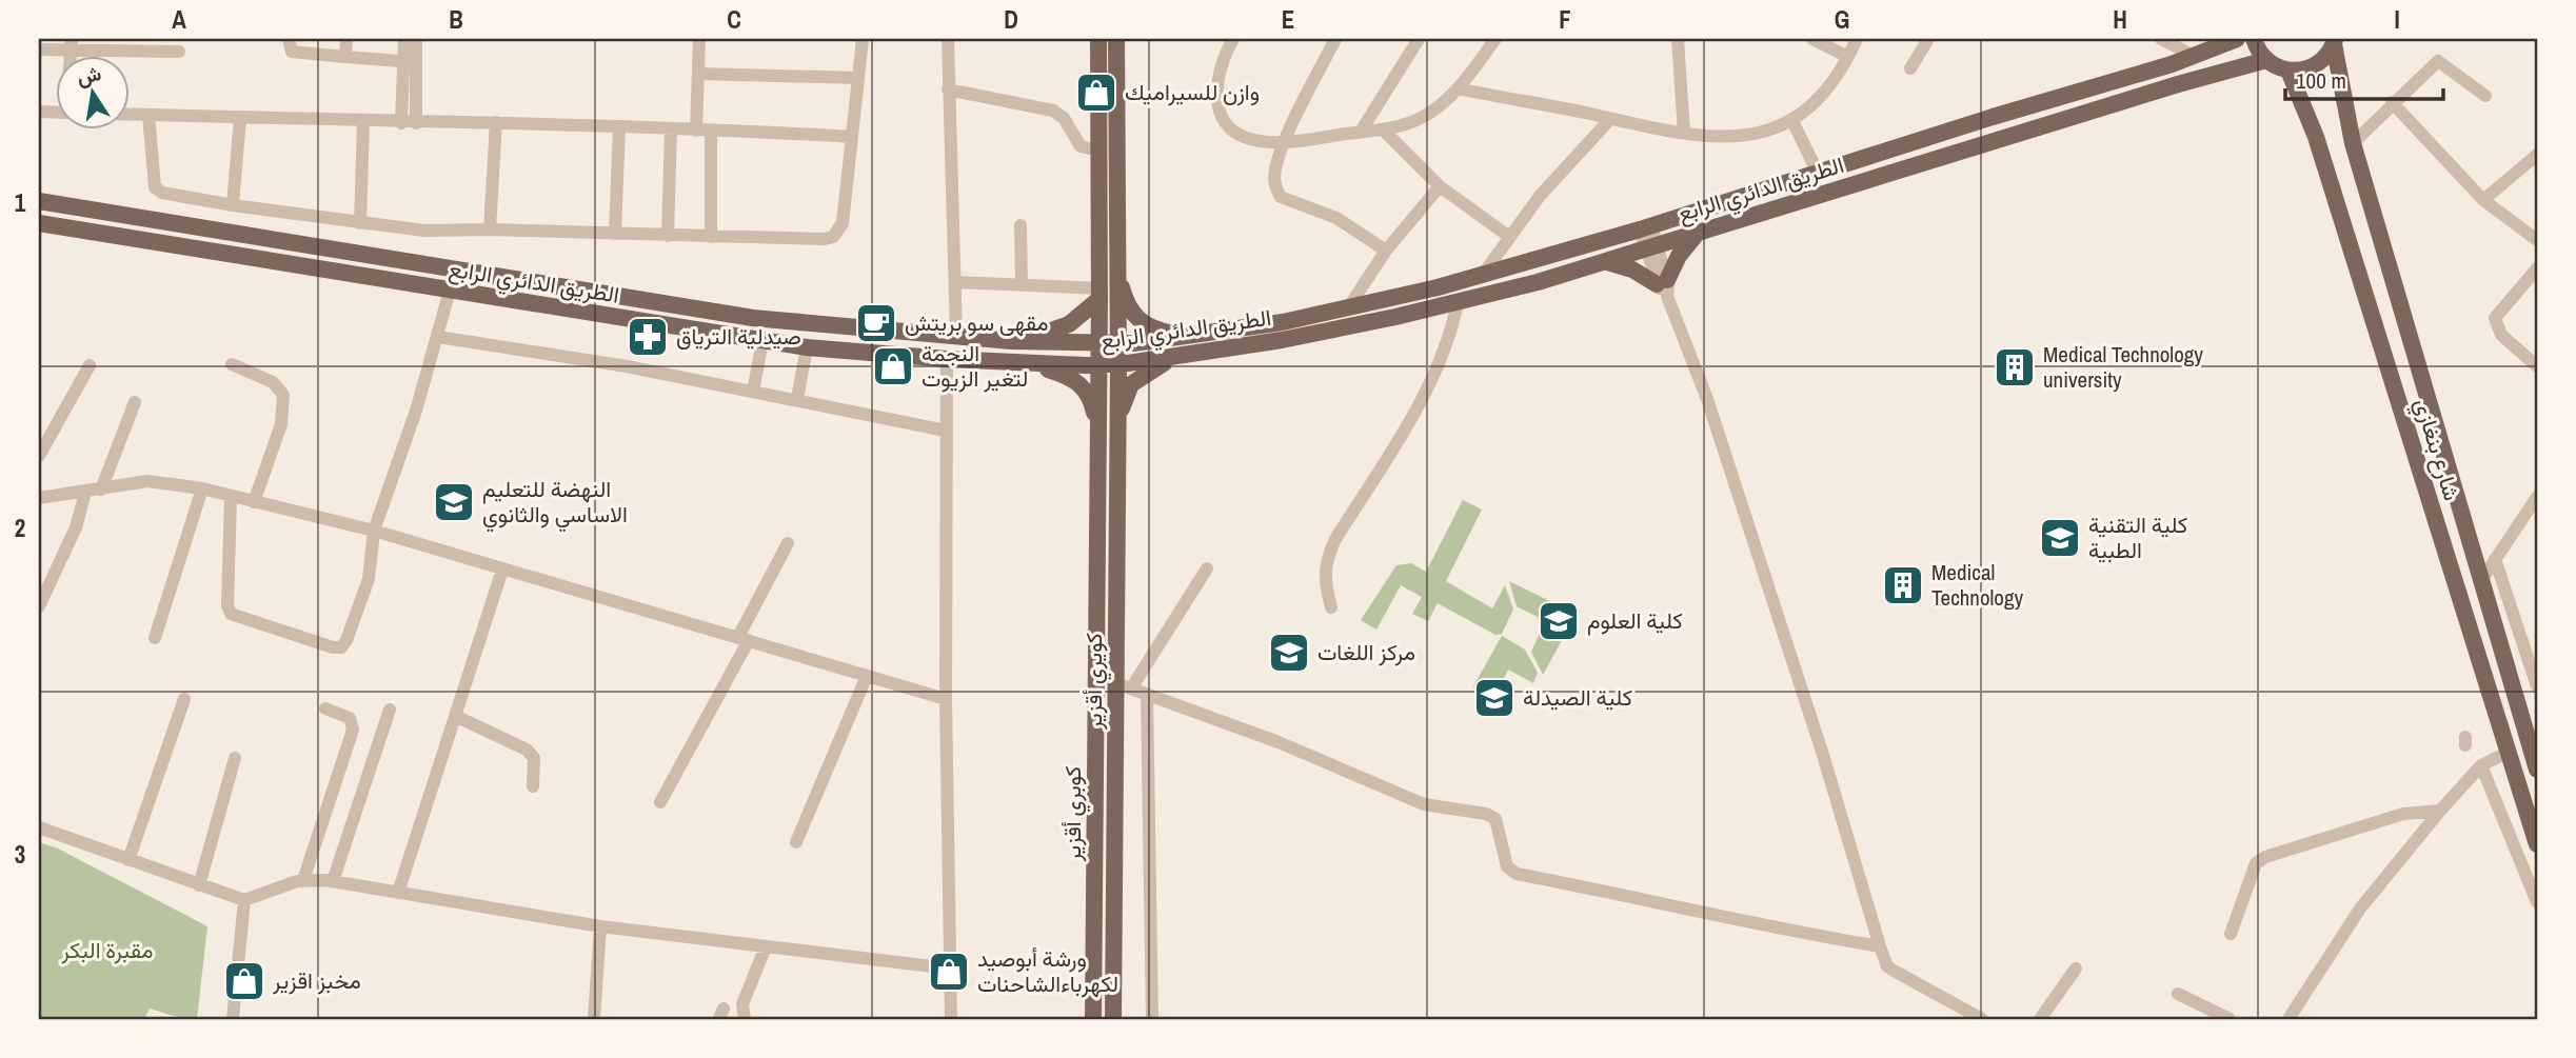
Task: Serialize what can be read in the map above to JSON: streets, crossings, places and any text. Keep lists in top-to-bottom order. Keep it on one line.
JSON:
{"streets":{"main road":["الطريق الدائري الرابع","شارع بنغازي","كويري أقزير","كوبري أقزير"]},"crossings":[["الطريق الدائري الرابع","كويري أقزير"],["الطريق الدائري الرابع","كوبري أقزير"]],"parks":["مقبرة البكر"],"places":{"shop":["وازن للسيراميك","النجمة لتغير الزيوت","ورشة أبوصيد لكهرباءالشاحنات","مخبز اقزير"],"cafe":["مقهى سو بريتش"],"pharmacy":["صيدلية الترياق"],"building":["Medical Technology university","Medical Technology"],"school or university":["النهضة للتعليم الاساسي والثانوي","كلية التقنية الطبية","كلية العلوم","مركز اللغات","كلية الصيدلة"]},"scale_bar":"100 m","north":"top","grid":{"columns":["A","B","C","D","E","F","G","H","I"],"rows":["1","2","3"]}}
